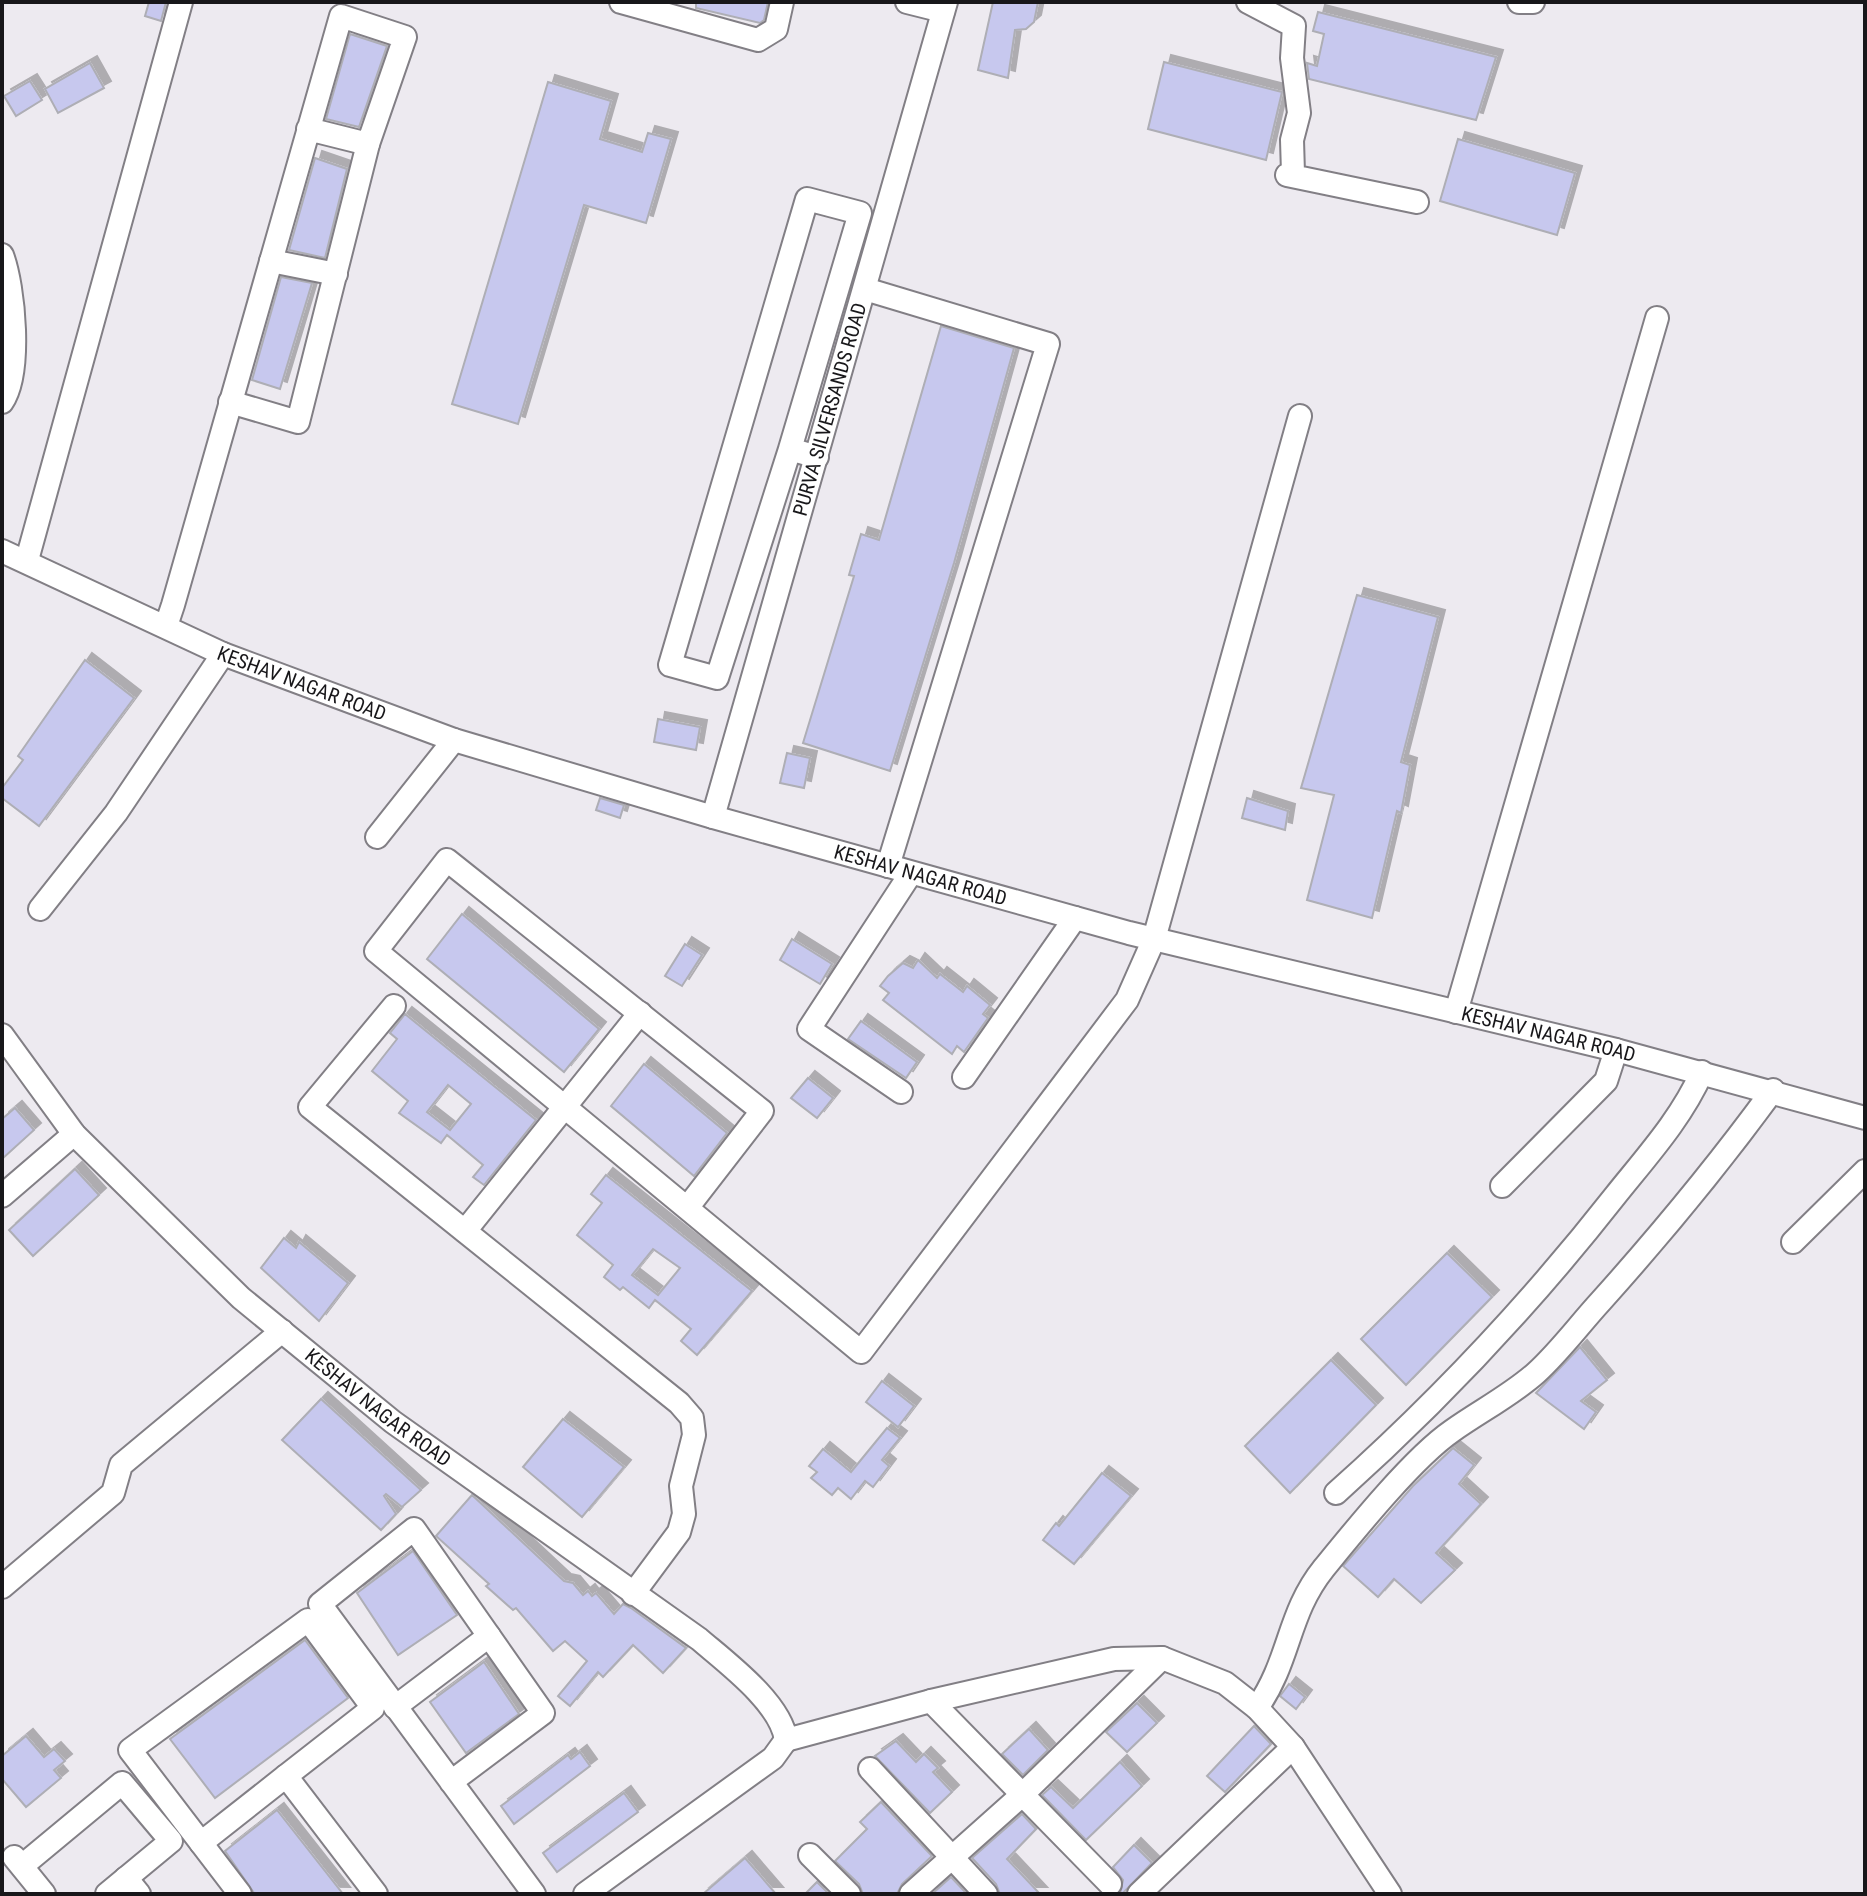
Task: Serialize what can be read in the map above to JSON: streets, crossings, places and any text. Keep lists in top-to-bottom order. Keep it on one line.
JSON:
{"streets":{"street":["PURVA SILVERSANDS ROAD","KESHAV NAGAR ROAD"]},"crossings":[["PURVA SILVERSANDS ROAD","KESHAV NAGAR ROAD"]]}
